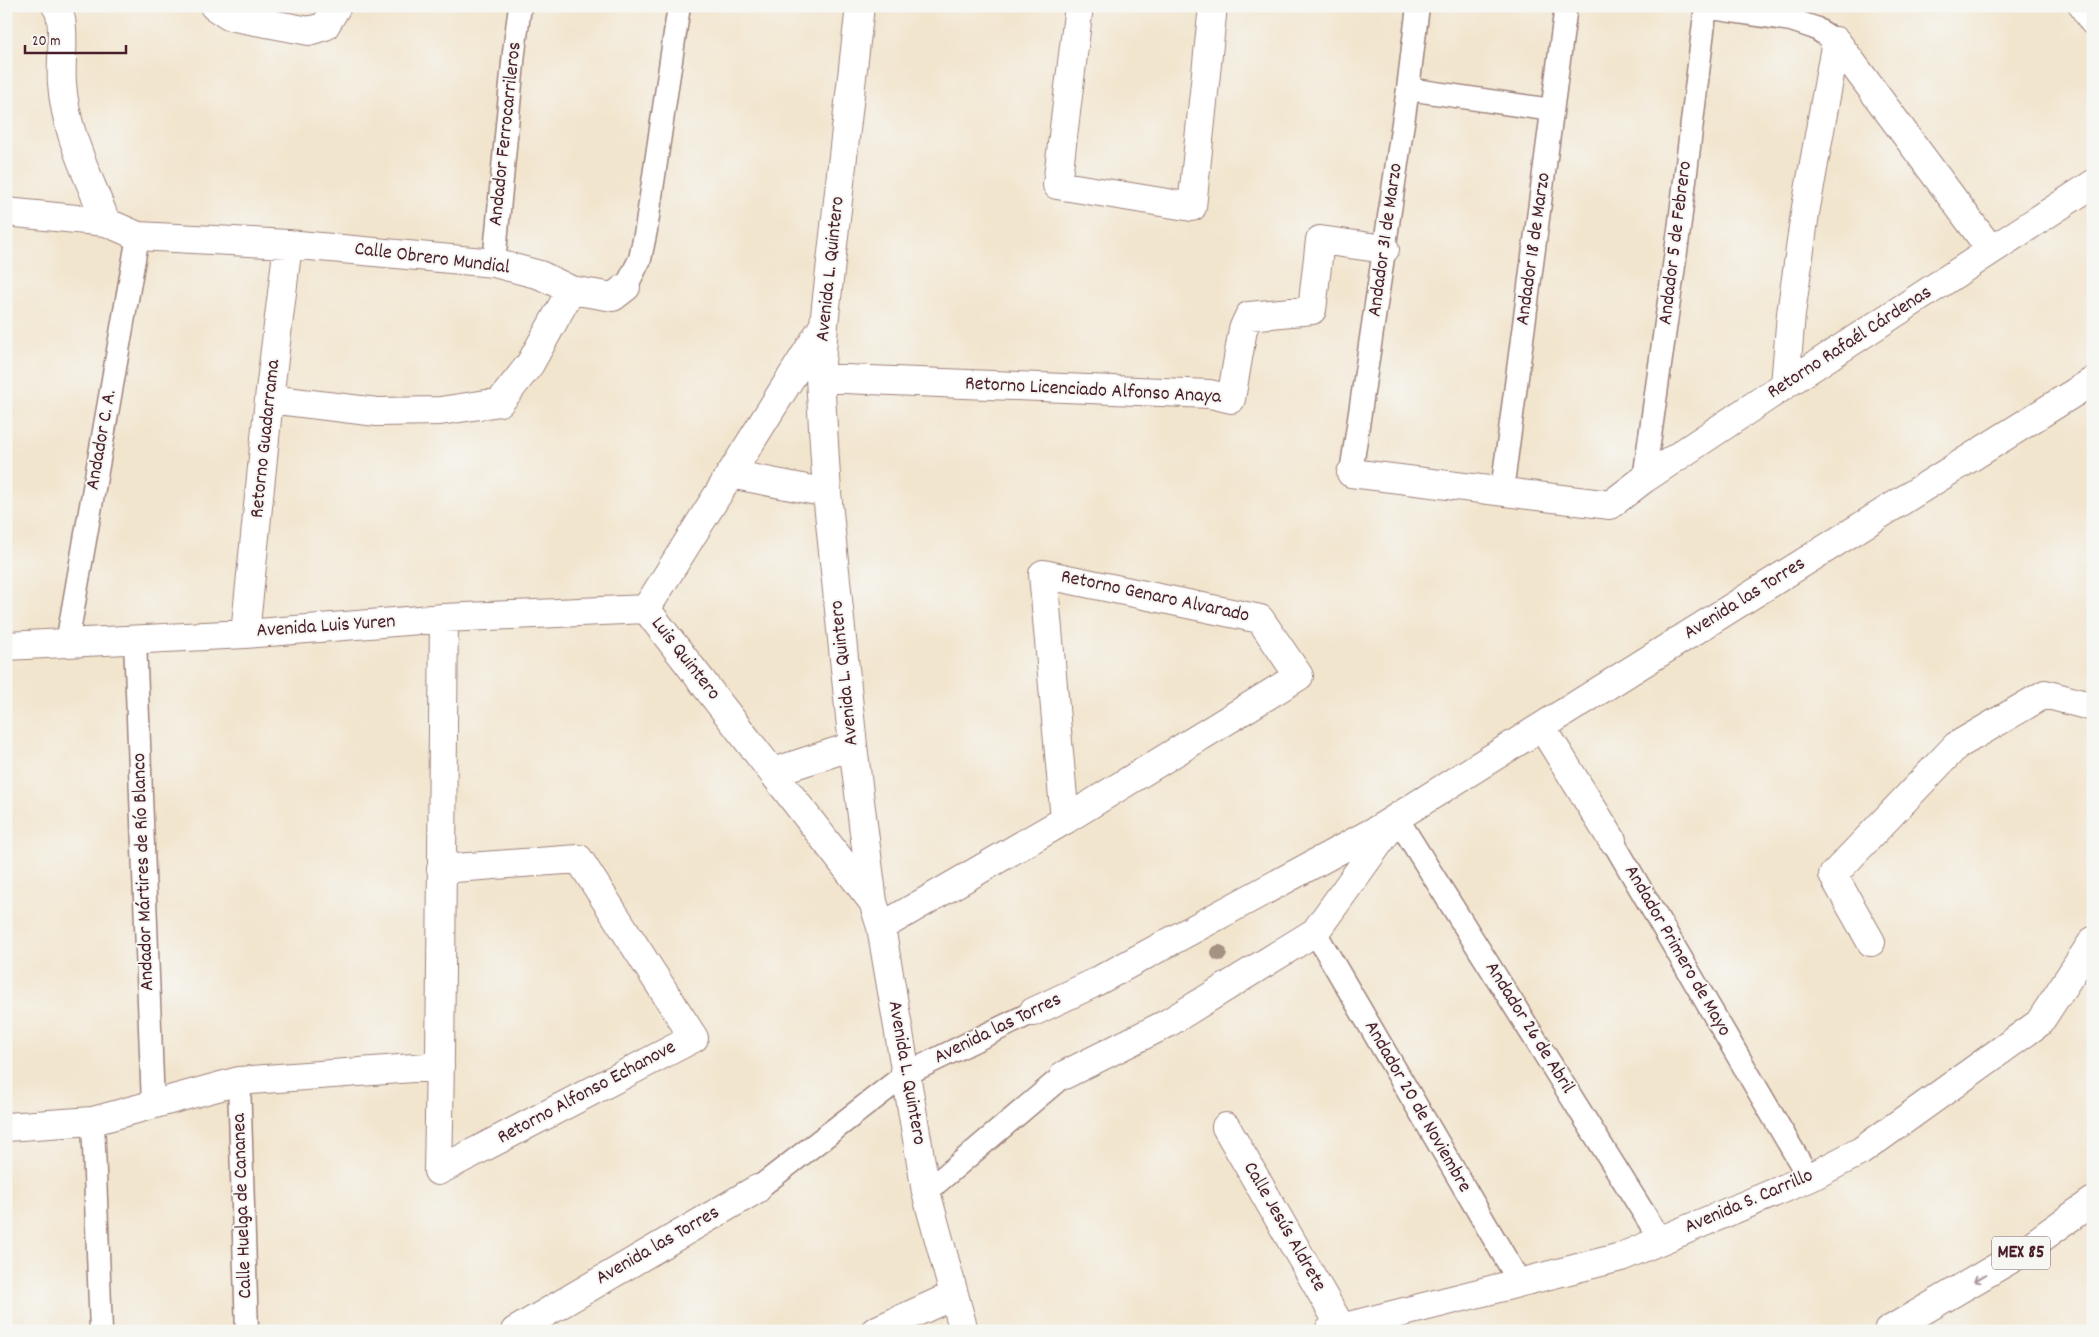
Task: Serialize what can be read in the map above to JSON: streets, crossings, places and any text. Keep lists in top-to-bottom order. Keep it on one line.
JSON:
{"streets":{"main road":["Calle Obrero Mundial","Avenida L. Quintero","Retorno Rafaél Cárdenas","Retorno Licenciado Alfonso Anaya","Retorno Guadarrama","Retorno Genaro Alvarado","Avenida las Torres","Avenida Luis Yuren","Luis Quintero","Andador Primero de Mayo","Retorno Alfonso Echanove","Avenida S. Carrillo","Calle Jesús Aldrete","MEX 85"],"street":["Andador Ferrocarrileros","Andador 31 de Marzo","Andador 5 de Febrero","Andador 18 de Marzo","Andador C. A.","Andador Mártires de Río Blanco","Andador 26 de Abril","Andador 20 de Noviembre","Calle Huelga de Cananea"]},"crossings":[["Andador Ferrocarrileros","Calle Obrero Mundial"],["Andador 31 de Marzo","Retorno Licenciado Alfonso Anaya"],["Andador 5 de Febrero","Retorno Rafaél Cárdenas"],["Andador 18 de Marzo","Retorno Rafaél Cárdenas"],["Calle Obrero Mundial","Retorno Guadarrama"],["Calle Obrero Mundial","Andador C. A."],["Avenida L. Quintero","Retorno Licenciado Alfonso Anaya"],["Avenida L. Quintero","Retorno Genaro Alvarado"],["Avenida L. Quintero","Avenida las Torres"],["Avenida L. Quintero","Luis Quintero"],["Retorno Guadarrama","Avenida Luis Yuren"],["Andador C. A.","Avenida Luis Yuren"],["Retorno Genaro Alvarado","Luis Quintero"],["Avenida las Torres","Andador Primero de Mayo"],["Avenida las Torres","Andador 26 de Abril"],["Avenida las Torres","Andador 20 de Noviembre"],["Avenida Luis Yuren","Luis Quintero"],["Avenida Luis Yuren","Andador Mártires de Río Blanco"],["Avenida Luis Yuren","Retorno Alfonso Echanove"],["Andador Primero de Mayo","Avenida S. Carrillo"],["Andador 26 de Abril","Avenida S. Carrillo"],["Andador 20 de Noviembre","Avenida S. Carrillo"],["Avenida S. Carrillo","Calle Jesús Aldrete"]],"scale_bar":"20 m"}
